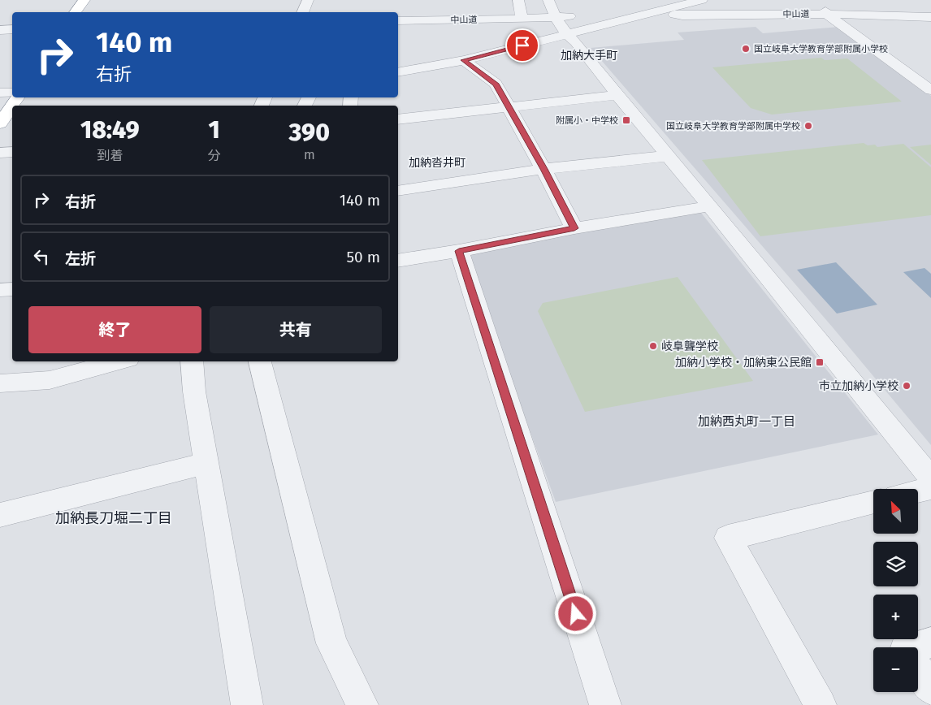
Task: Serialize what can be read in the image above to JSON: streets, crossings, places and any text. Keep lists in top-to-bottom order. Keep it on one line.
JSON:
{"streets":{"street":["中山道"]},"districts":["加納大手町","加納沓井町","加納西丸町一丁目","加納長刀堀二丁目"],"places":{"other":["国立岐阜大学教育学部附属小学校","国立岐阜大学教育学部附属中学校","岐阜聾学校","市立加納小学校"],"transit":["附属小・中学校","加納小学校・加納東公民館"]},"north":"top left","page":{"turn":["140 m","右折"],"eta":["18:49","到着","1","分","390","m"],"list":[{"name":"右折","value":"140 m"},{"name":"左折","value":"50 m"}],"buttons":["終了","共有"],"map_buttons":["+","−"]}}
